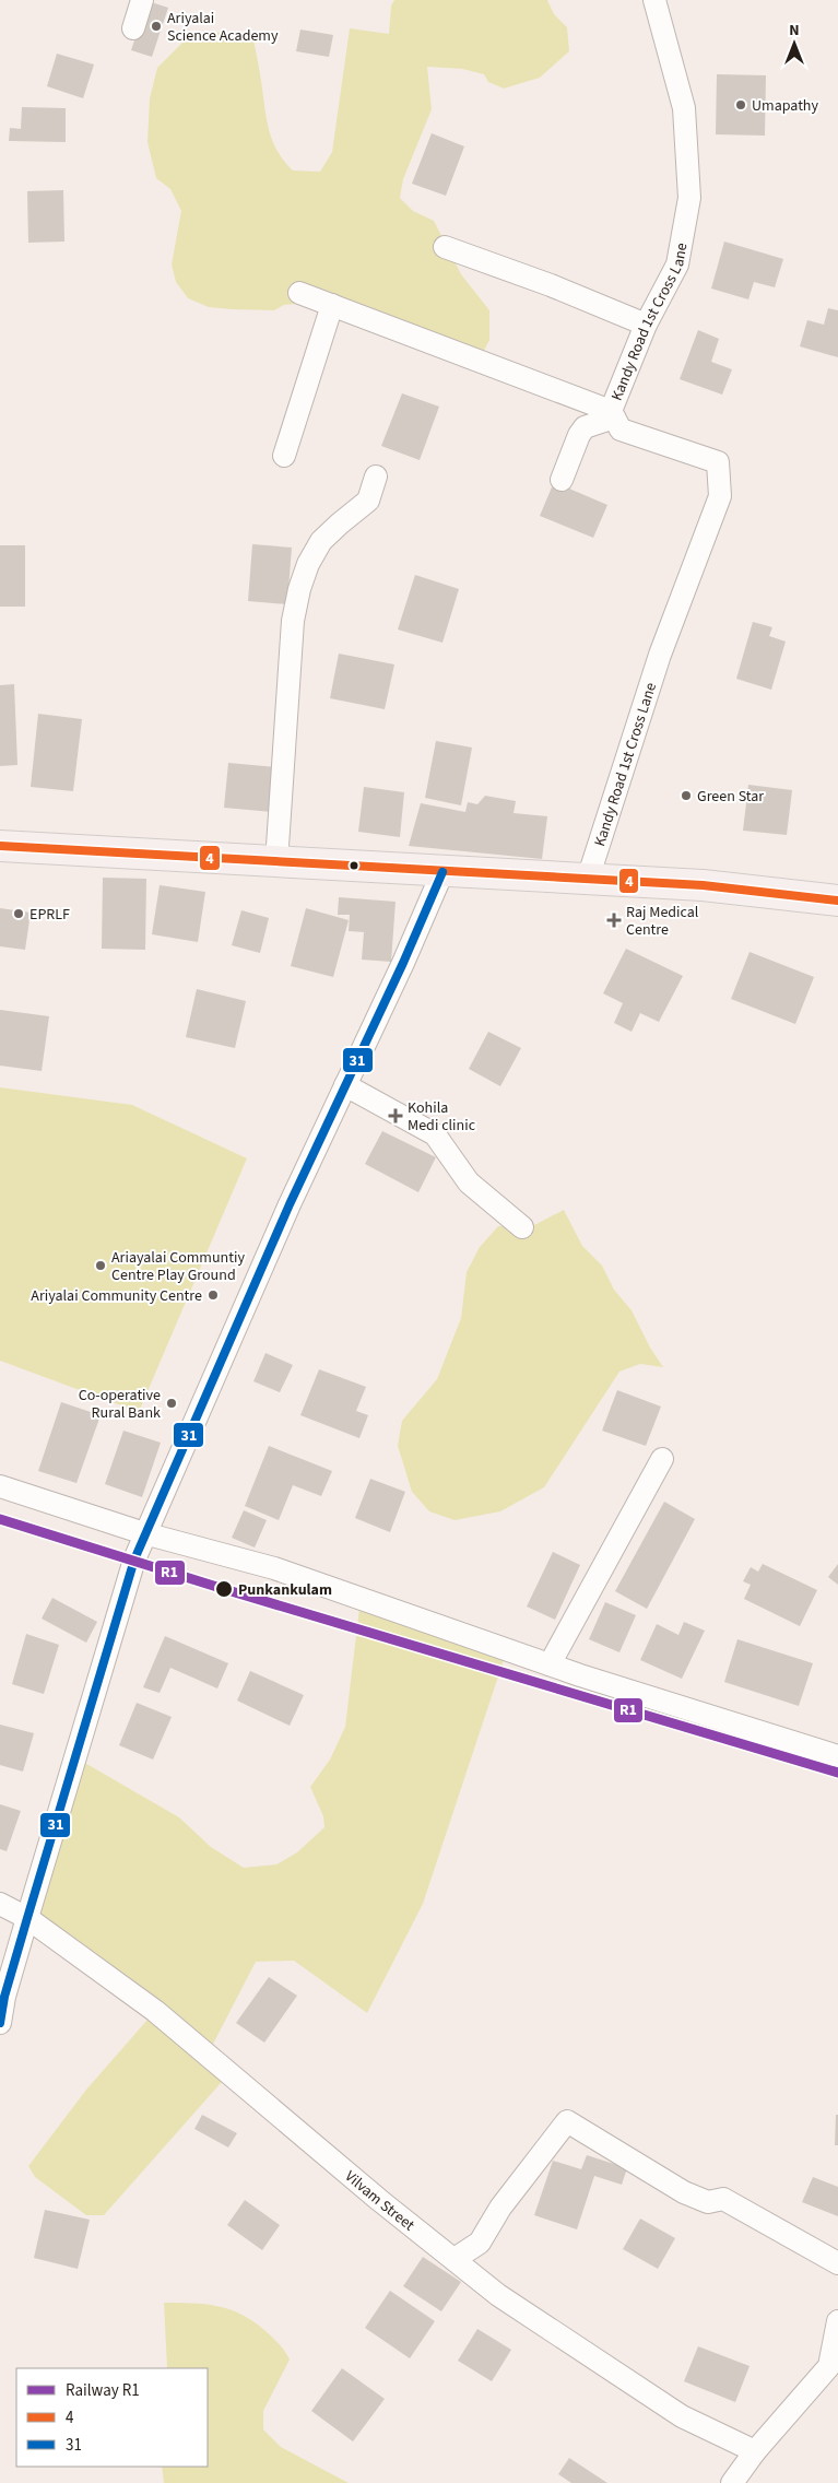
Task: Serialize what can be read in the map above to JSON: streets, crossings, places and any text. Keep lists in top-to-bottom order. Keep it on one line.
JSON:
{"streets":{"street":["Kandy Road 1st Cross Lane","Vilvam Street"]},"places":{"other":["Ariyalai Science Academy","Umapathy","Green Star","EPRLF","Ariayalai Communtiy Centre Play Ground","Ariyalai Community Centre","Co-operative Rural Bank","Punkankulam"],"health":["Raj Medical Centre","Kohila Medi clinic"]},"lines":["transit line 4","transit line 31","rail line R1"],"legend":["Railway R1","4","31"],"north":"top"}
